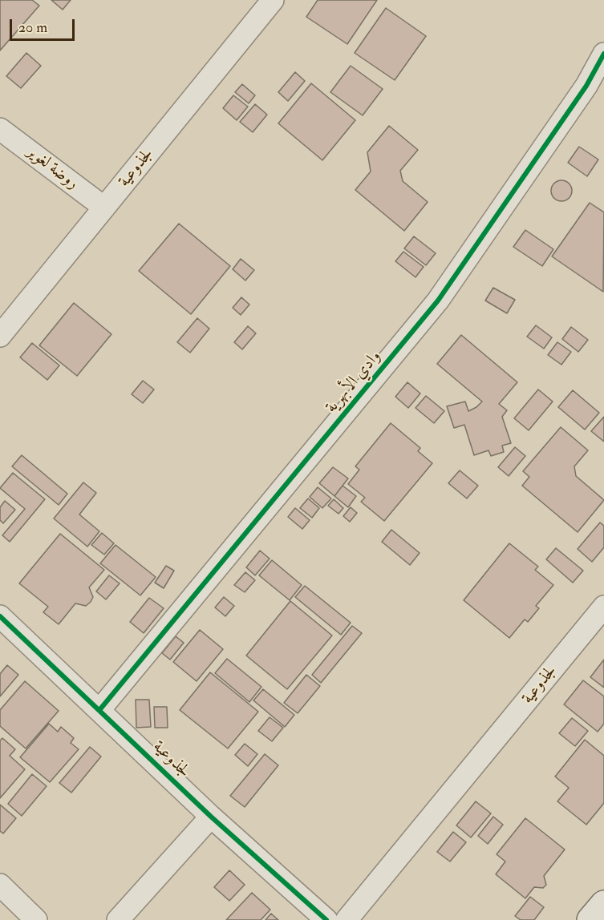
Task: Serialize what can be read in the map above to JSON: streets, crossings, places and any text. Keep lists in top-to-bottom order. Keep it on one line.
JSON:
{"streets":{"street":["روضة لغوير","لجذوعية","وادي الأبهرية"]},"crossings":[["روضة لغوير","لجذوعية"],["لجذوعية","وادي الأبهرية"]],"scale_bar":"20 m"}
